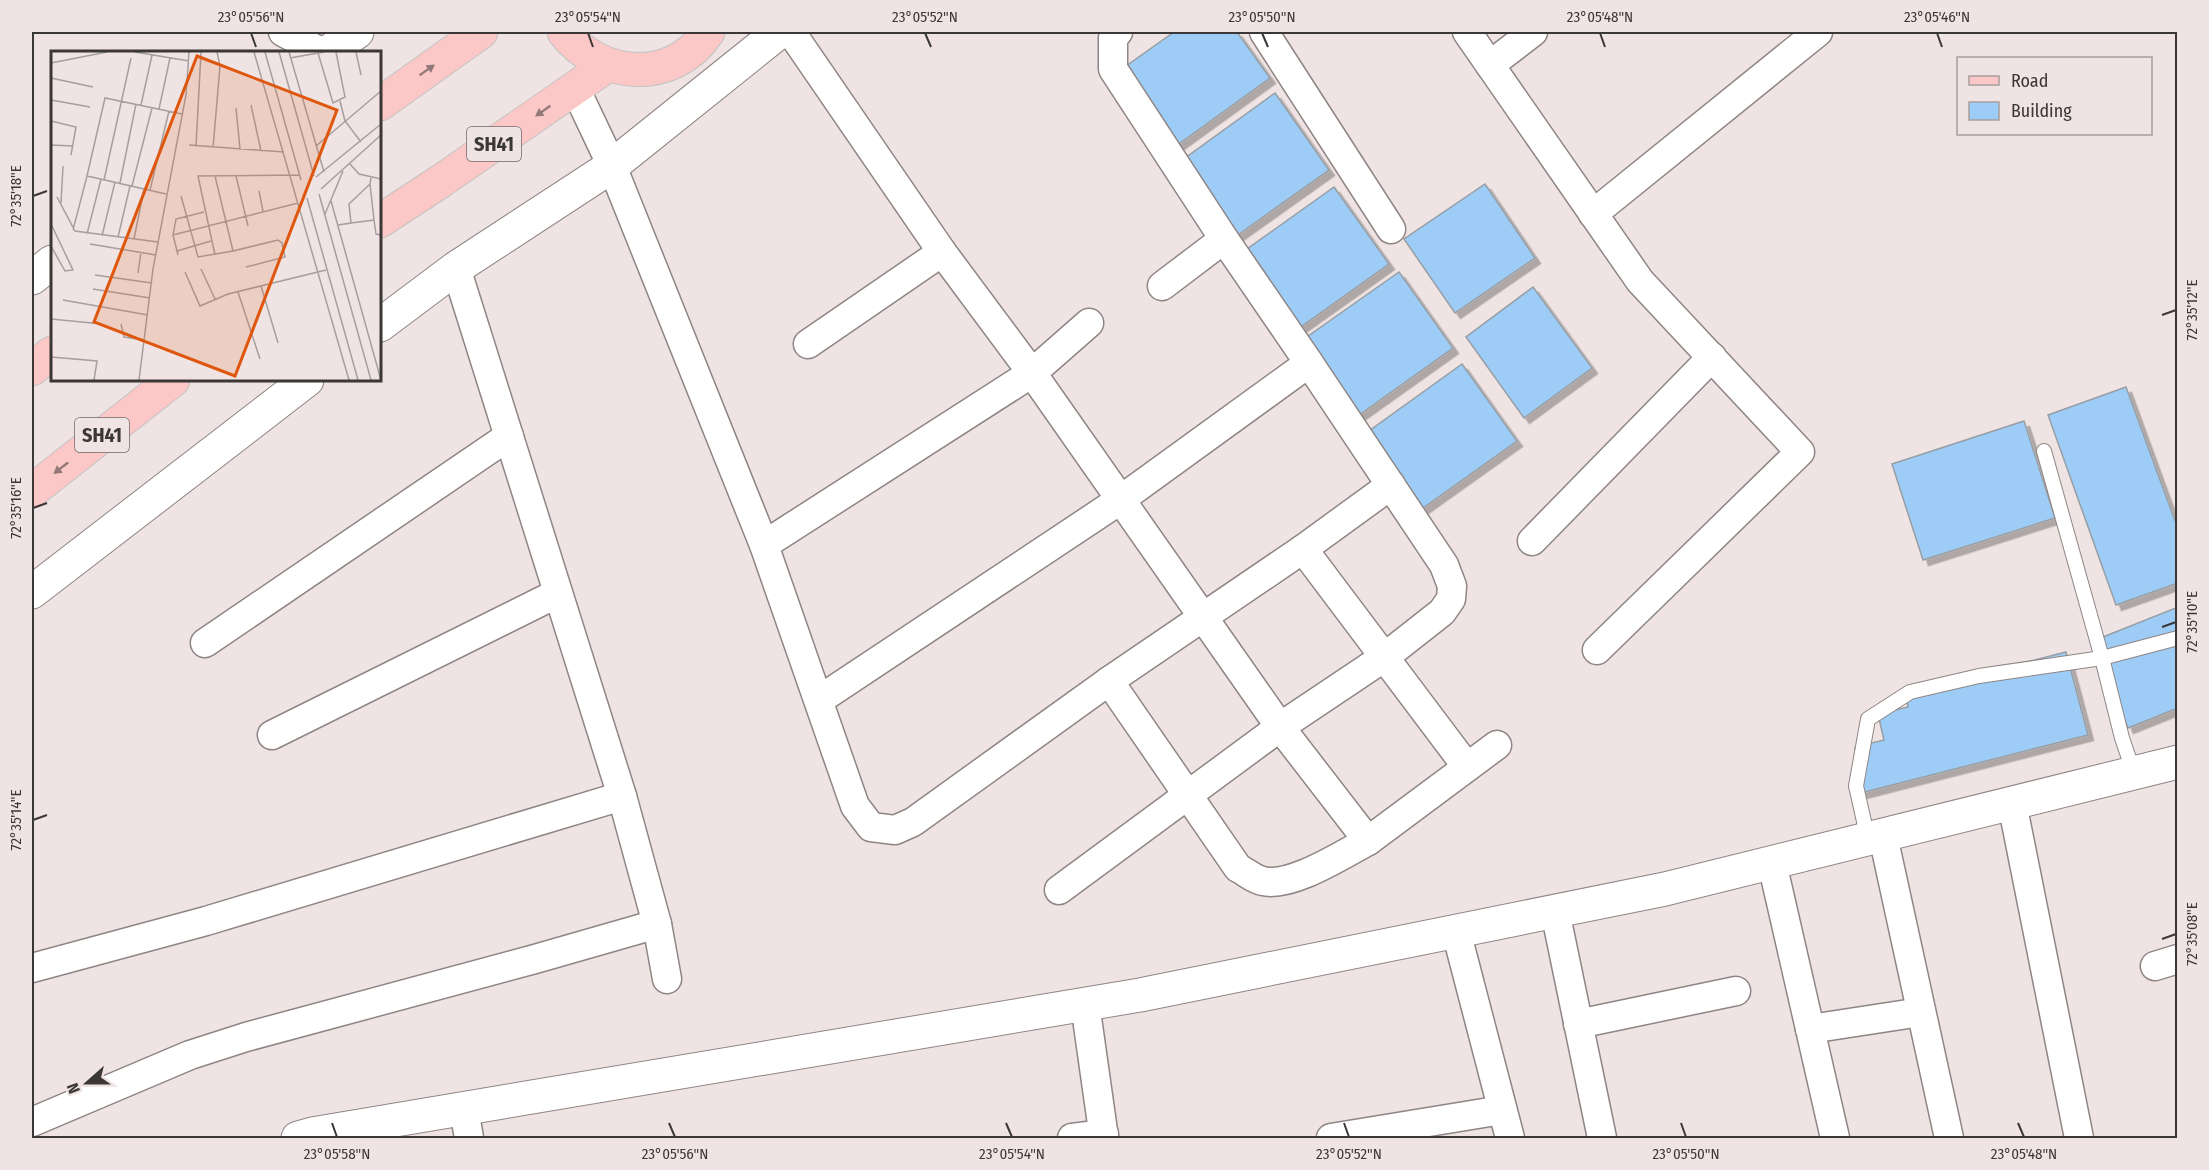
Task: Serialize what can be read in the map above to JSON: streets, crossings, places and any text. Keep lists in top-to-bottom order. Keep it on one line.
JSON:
{"streets":{"main road":["SH41"]},"legend":["Road","Building"],"north":"left","coordinates":["23°05'56\"N","23°05'54\"N","23°05'52\"N","23°05'50\"N","23°05'48\"N","23°05'46\"N","72°35'18\"E","72°35'12\"E","72°35'16\"E","72°35'10\"E","72°35'14\"E","72°35'08\"E","23°05'58\"N"]}
